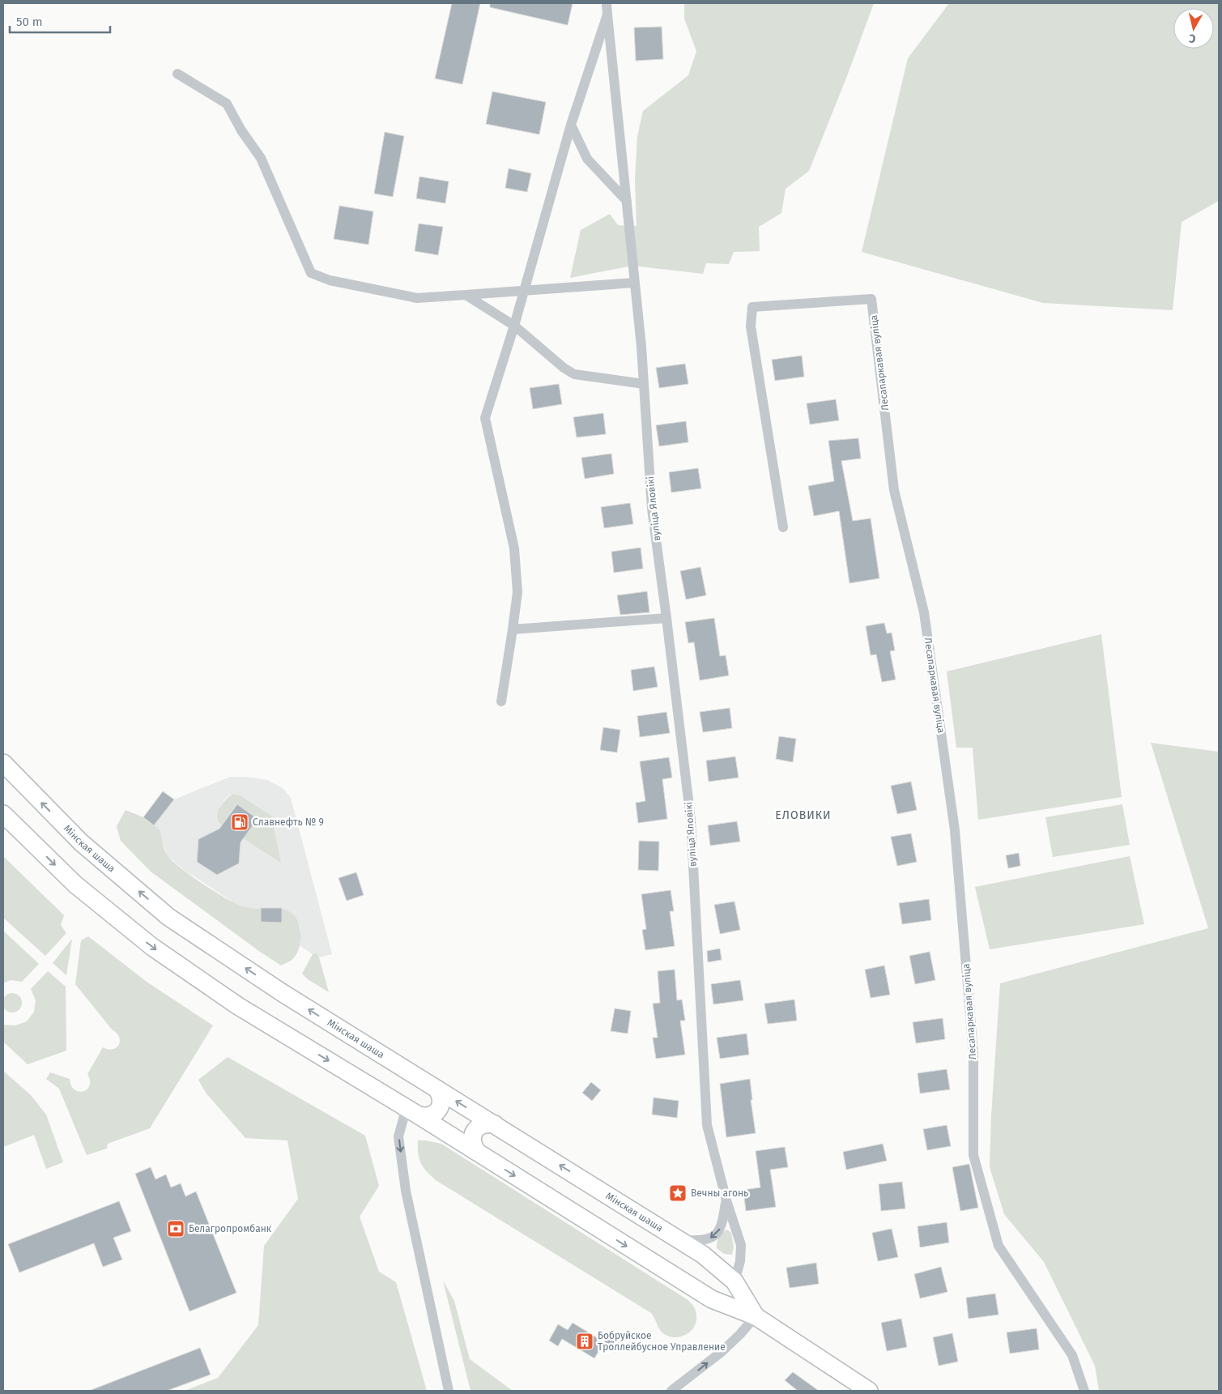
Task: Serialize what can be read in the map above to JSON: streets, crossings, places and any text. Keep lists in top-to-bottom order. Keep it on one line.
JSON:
{"streets":{"main road":["Мінская шаша"],"street":["Лесапаркавая вуліца","вуліца Яловікі"]},"crossings":[["вуліца Яловікі","Мінская шаша"]],"districts":["ЕЛОВИКИ"],"places":{"fuel station":["Славнефть № 9"],"place":["Вечны агонь"],"bank":["Белагропромбанк"],"building":["Бобруйское Троллейбусное Управление"]},"scale_bar":"50 m","north":"bottom"}
